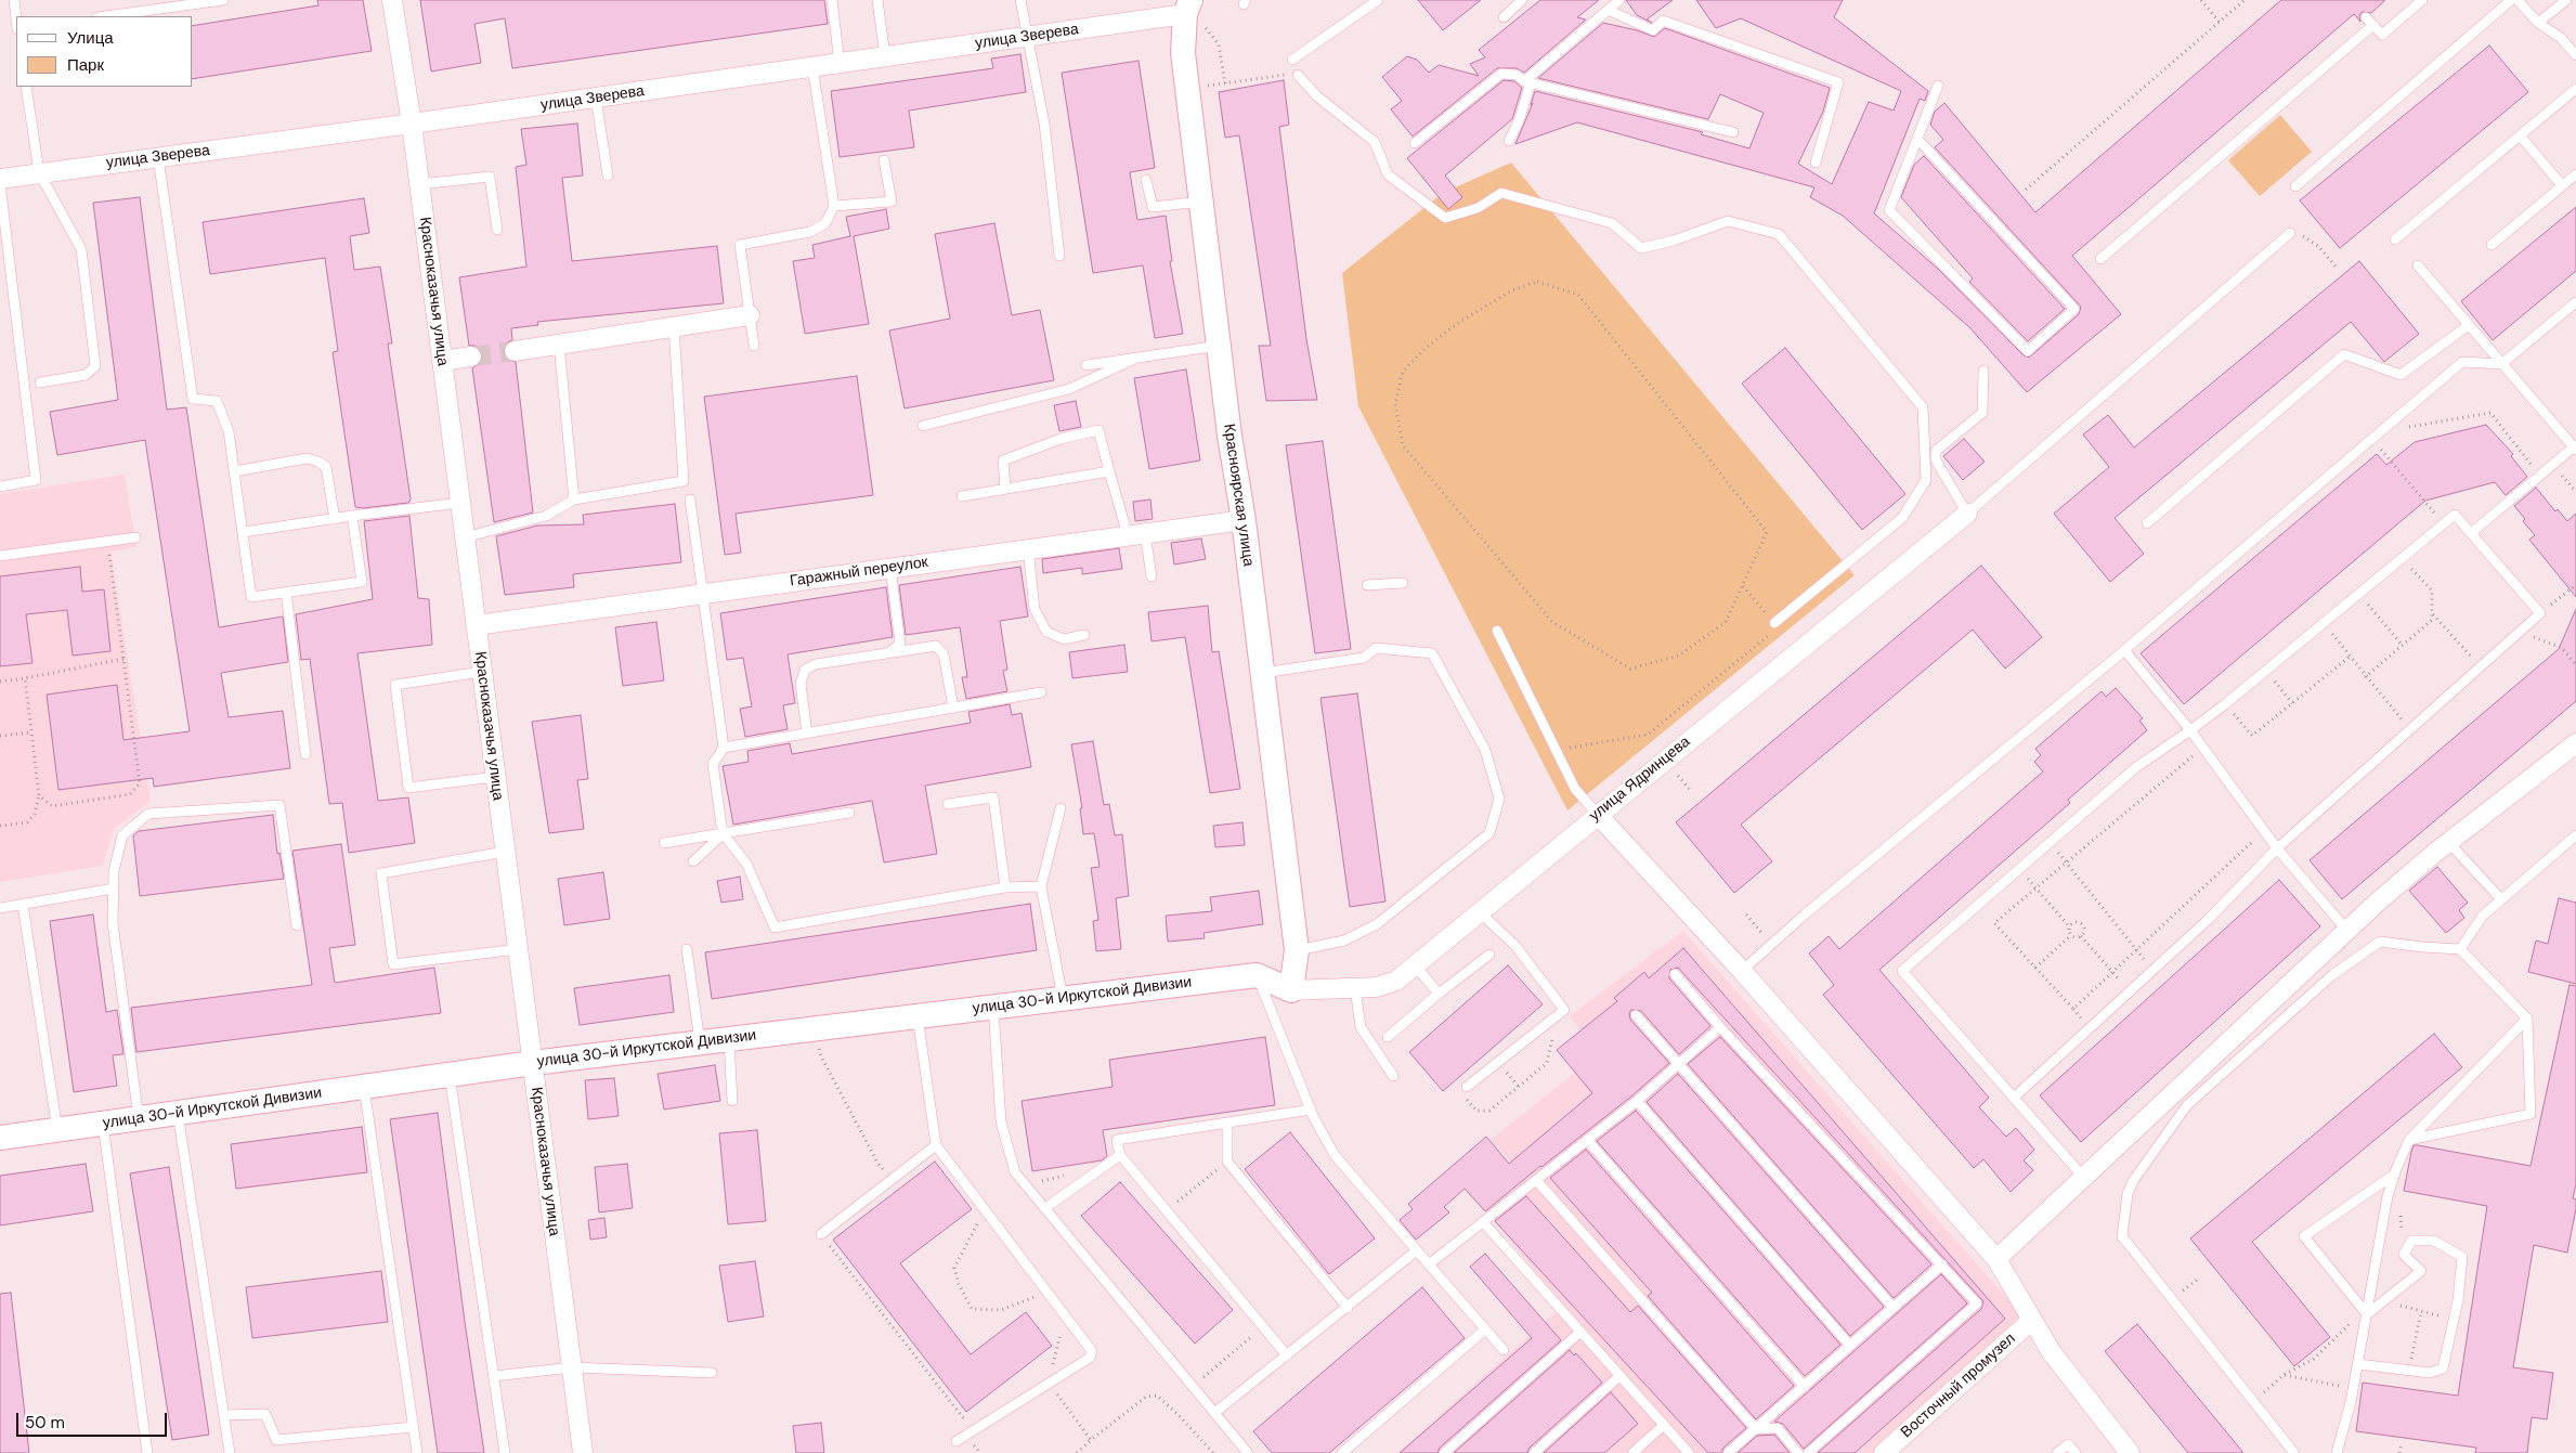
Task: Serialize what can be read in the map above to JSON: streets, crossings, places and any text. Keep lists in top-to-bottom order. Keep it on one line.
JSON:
{"streets":{"street":["улица Зверева","Красноказачья улица","Красноярская улица","Гаражный переулок","улица Ядринцева","улица 30-й Иркутской Дивизии","Восточный промузел"]},"crossings":[["улица Зверева","Красноказачья улица"],["улица Зверева","Красноярская улица"],["Красноказачья улица","Гаражный переулок"],["Красноказачья улица","улица 30-й Иркутской Дивизии"],["Красноярская улица","Гаражный переулок"],["Красноярская улица","улица Ядринцева"]],"legend":["Улица","Парк"],"scale_bar":"50 m"}
